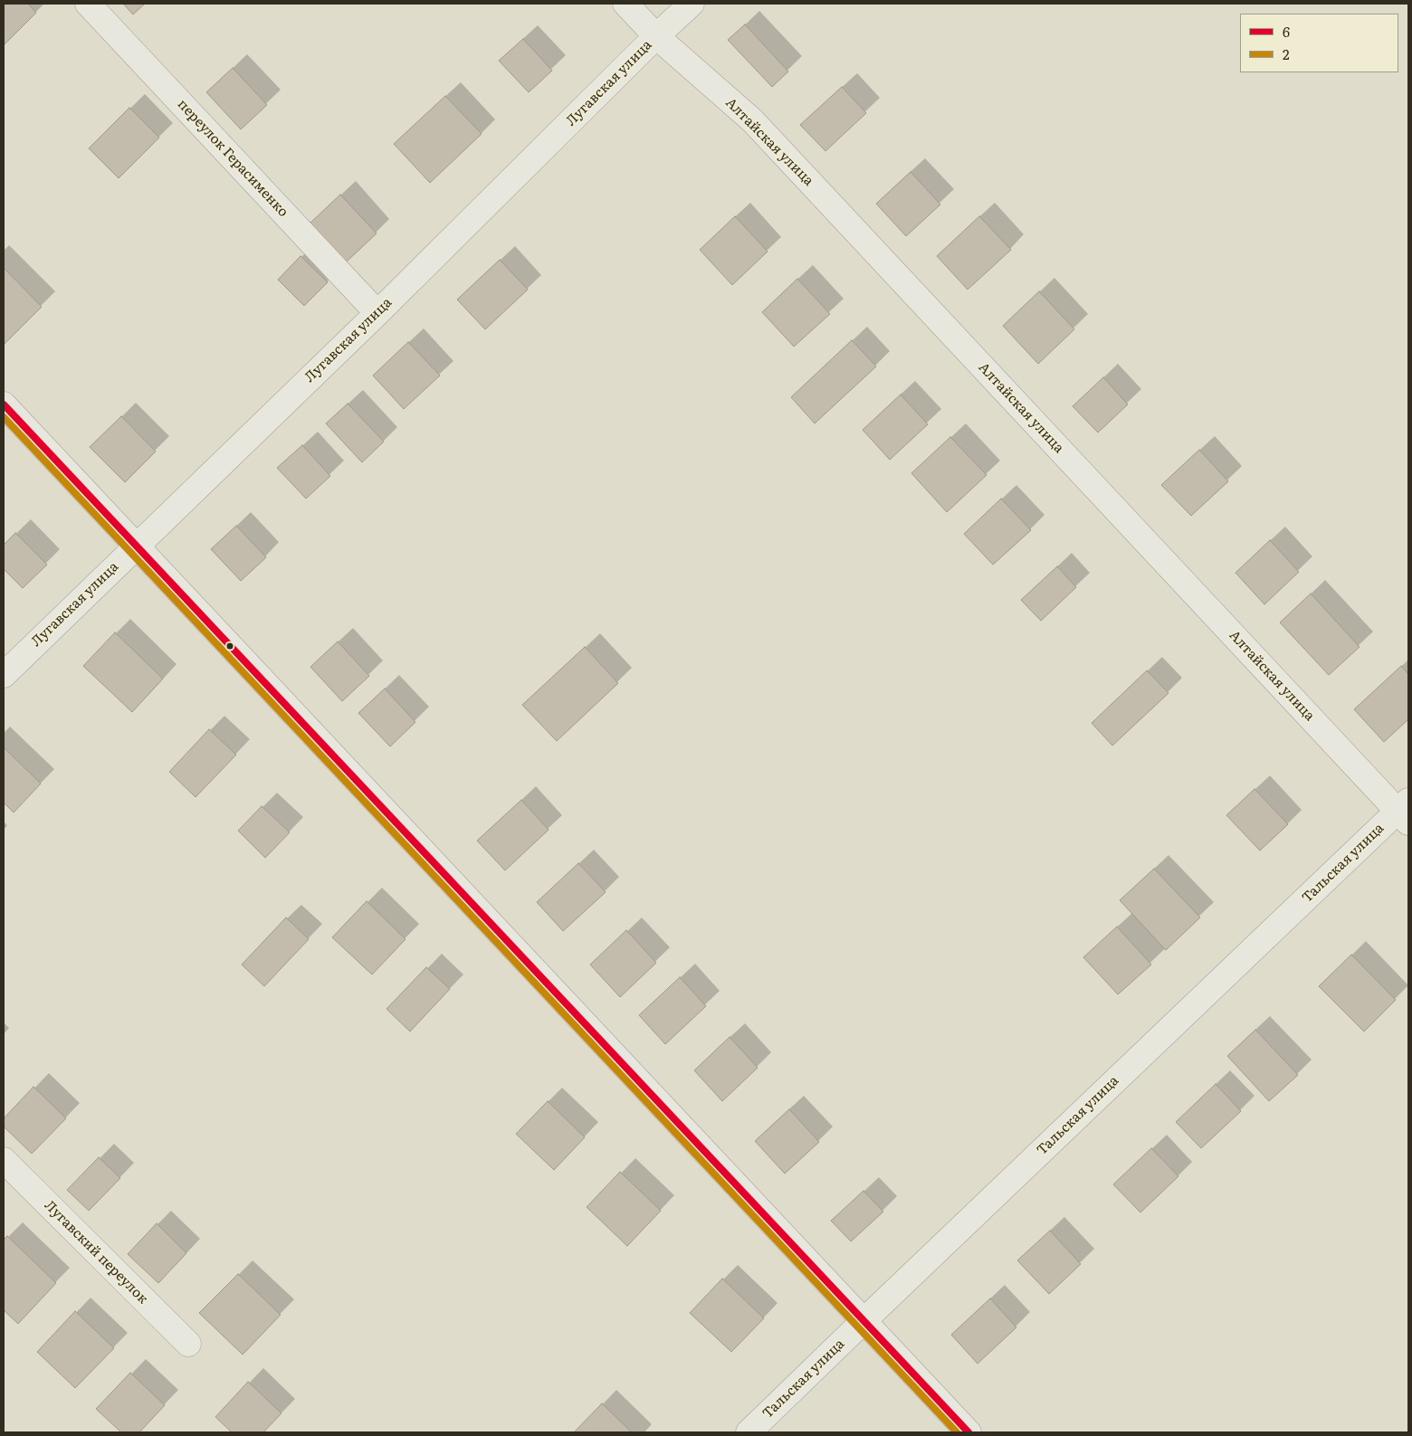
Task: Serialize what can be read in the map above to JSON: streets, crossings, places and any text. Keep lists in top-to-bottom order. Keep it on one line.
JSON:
{"streets":{"street":["Лугавская улица","Алтайская улица","переулок Герасименко","Тальская улица","Лугавский переулок"]},"crossings":[["Лугавская улица","Алтайская улица"],["Лугавская улица","переулок Герасименко"],["Алтайская улица","Тальская улица"]],"lines":["transit line 6","transit line 2"],"legend":["6","2"]}
